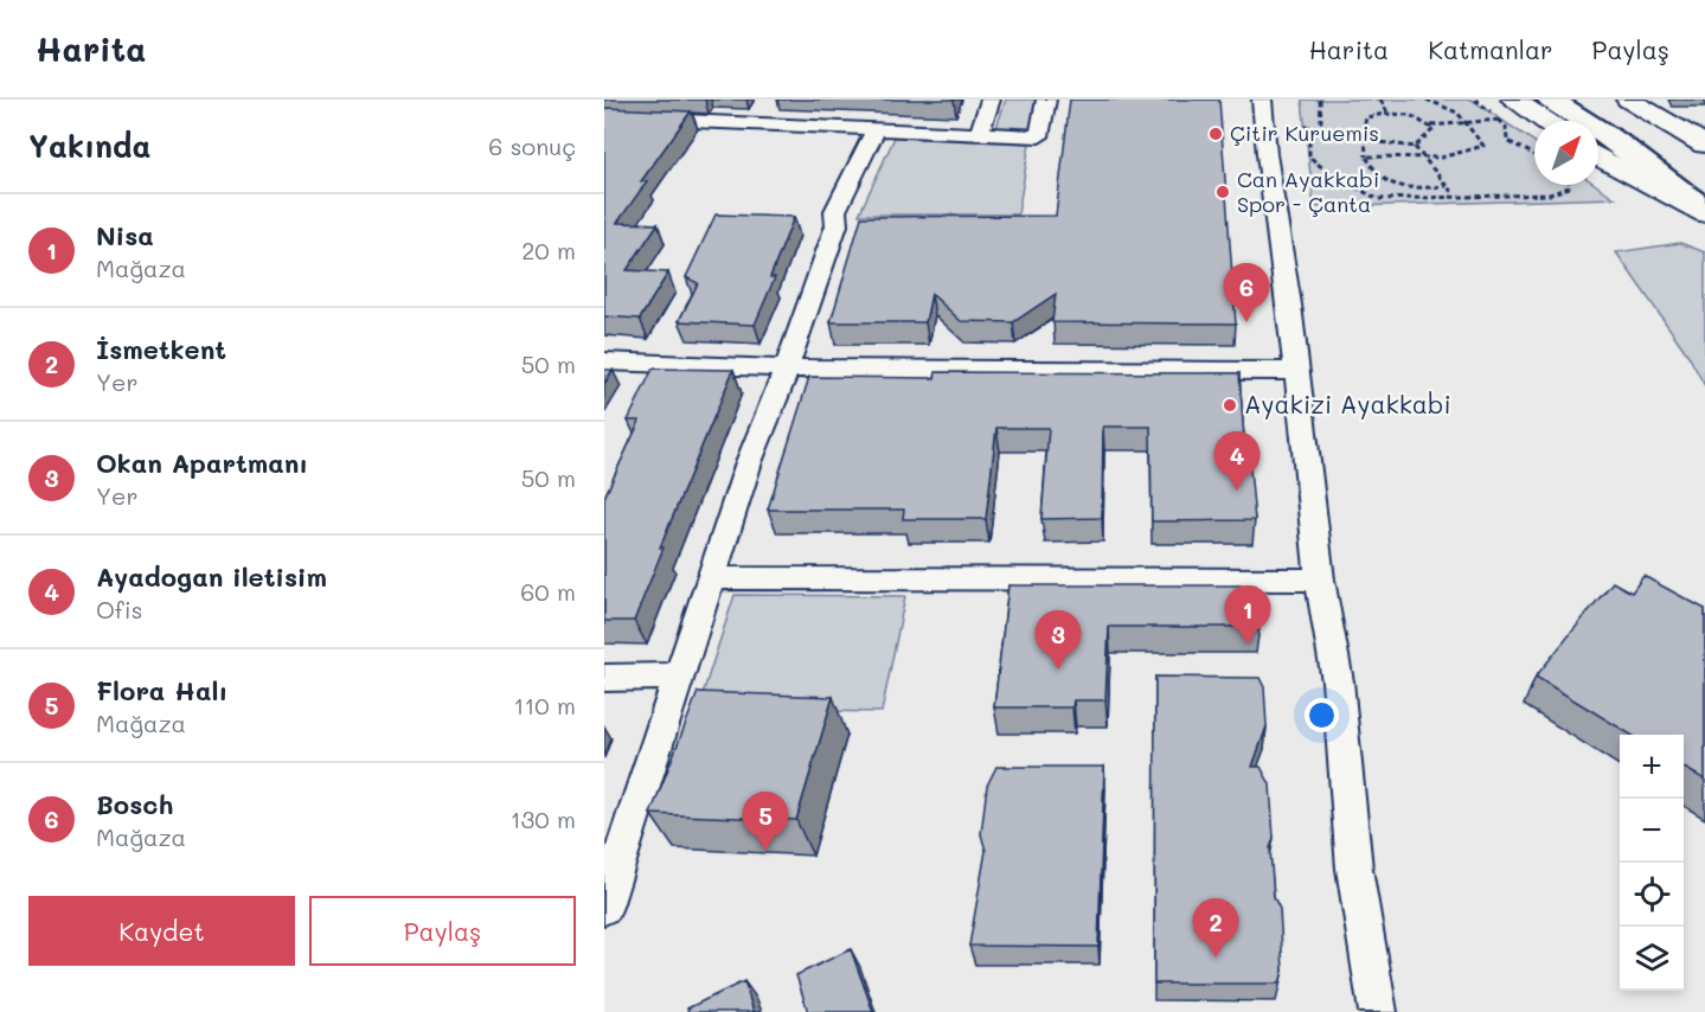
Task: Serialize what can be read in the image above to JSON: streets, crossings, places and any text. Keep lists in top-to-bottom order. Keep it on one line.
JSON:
{"places":["Çitir Kuruemis","Can Ayakkabi Spor - Çanta","Ayakizi Ayakkabi"],"north":"top right","page":{"header":"Harita","nav":["Harita","Katmanlar","Paylaş"],"heading":["Yakında","6 sonuç"],"list":[{"mark":"1","name":"Nisa","note":"Mağaza","value":"20 m"},{"mark":"2","name":"İsmetkent","note":"Yer","value":"50 m"},{"mark":"3","name":"Okan Apartmanı","note":"Yer","value":"50 m"},{"mark":"4","name":"Ayadogan iletisim","note":"Ofis","value":"60 m"},{"mark":"5","name":"Flora Halı","note":"Mağaza","value":"110 m"},{"mark":"6","name":"Bosch","note":"Mağaza","value":"130 m"}],"pins":["6","4","1","3","5","2"],"map_buttons":["+","−"],"buttons":["Kaydet","Paylaş"]}}
